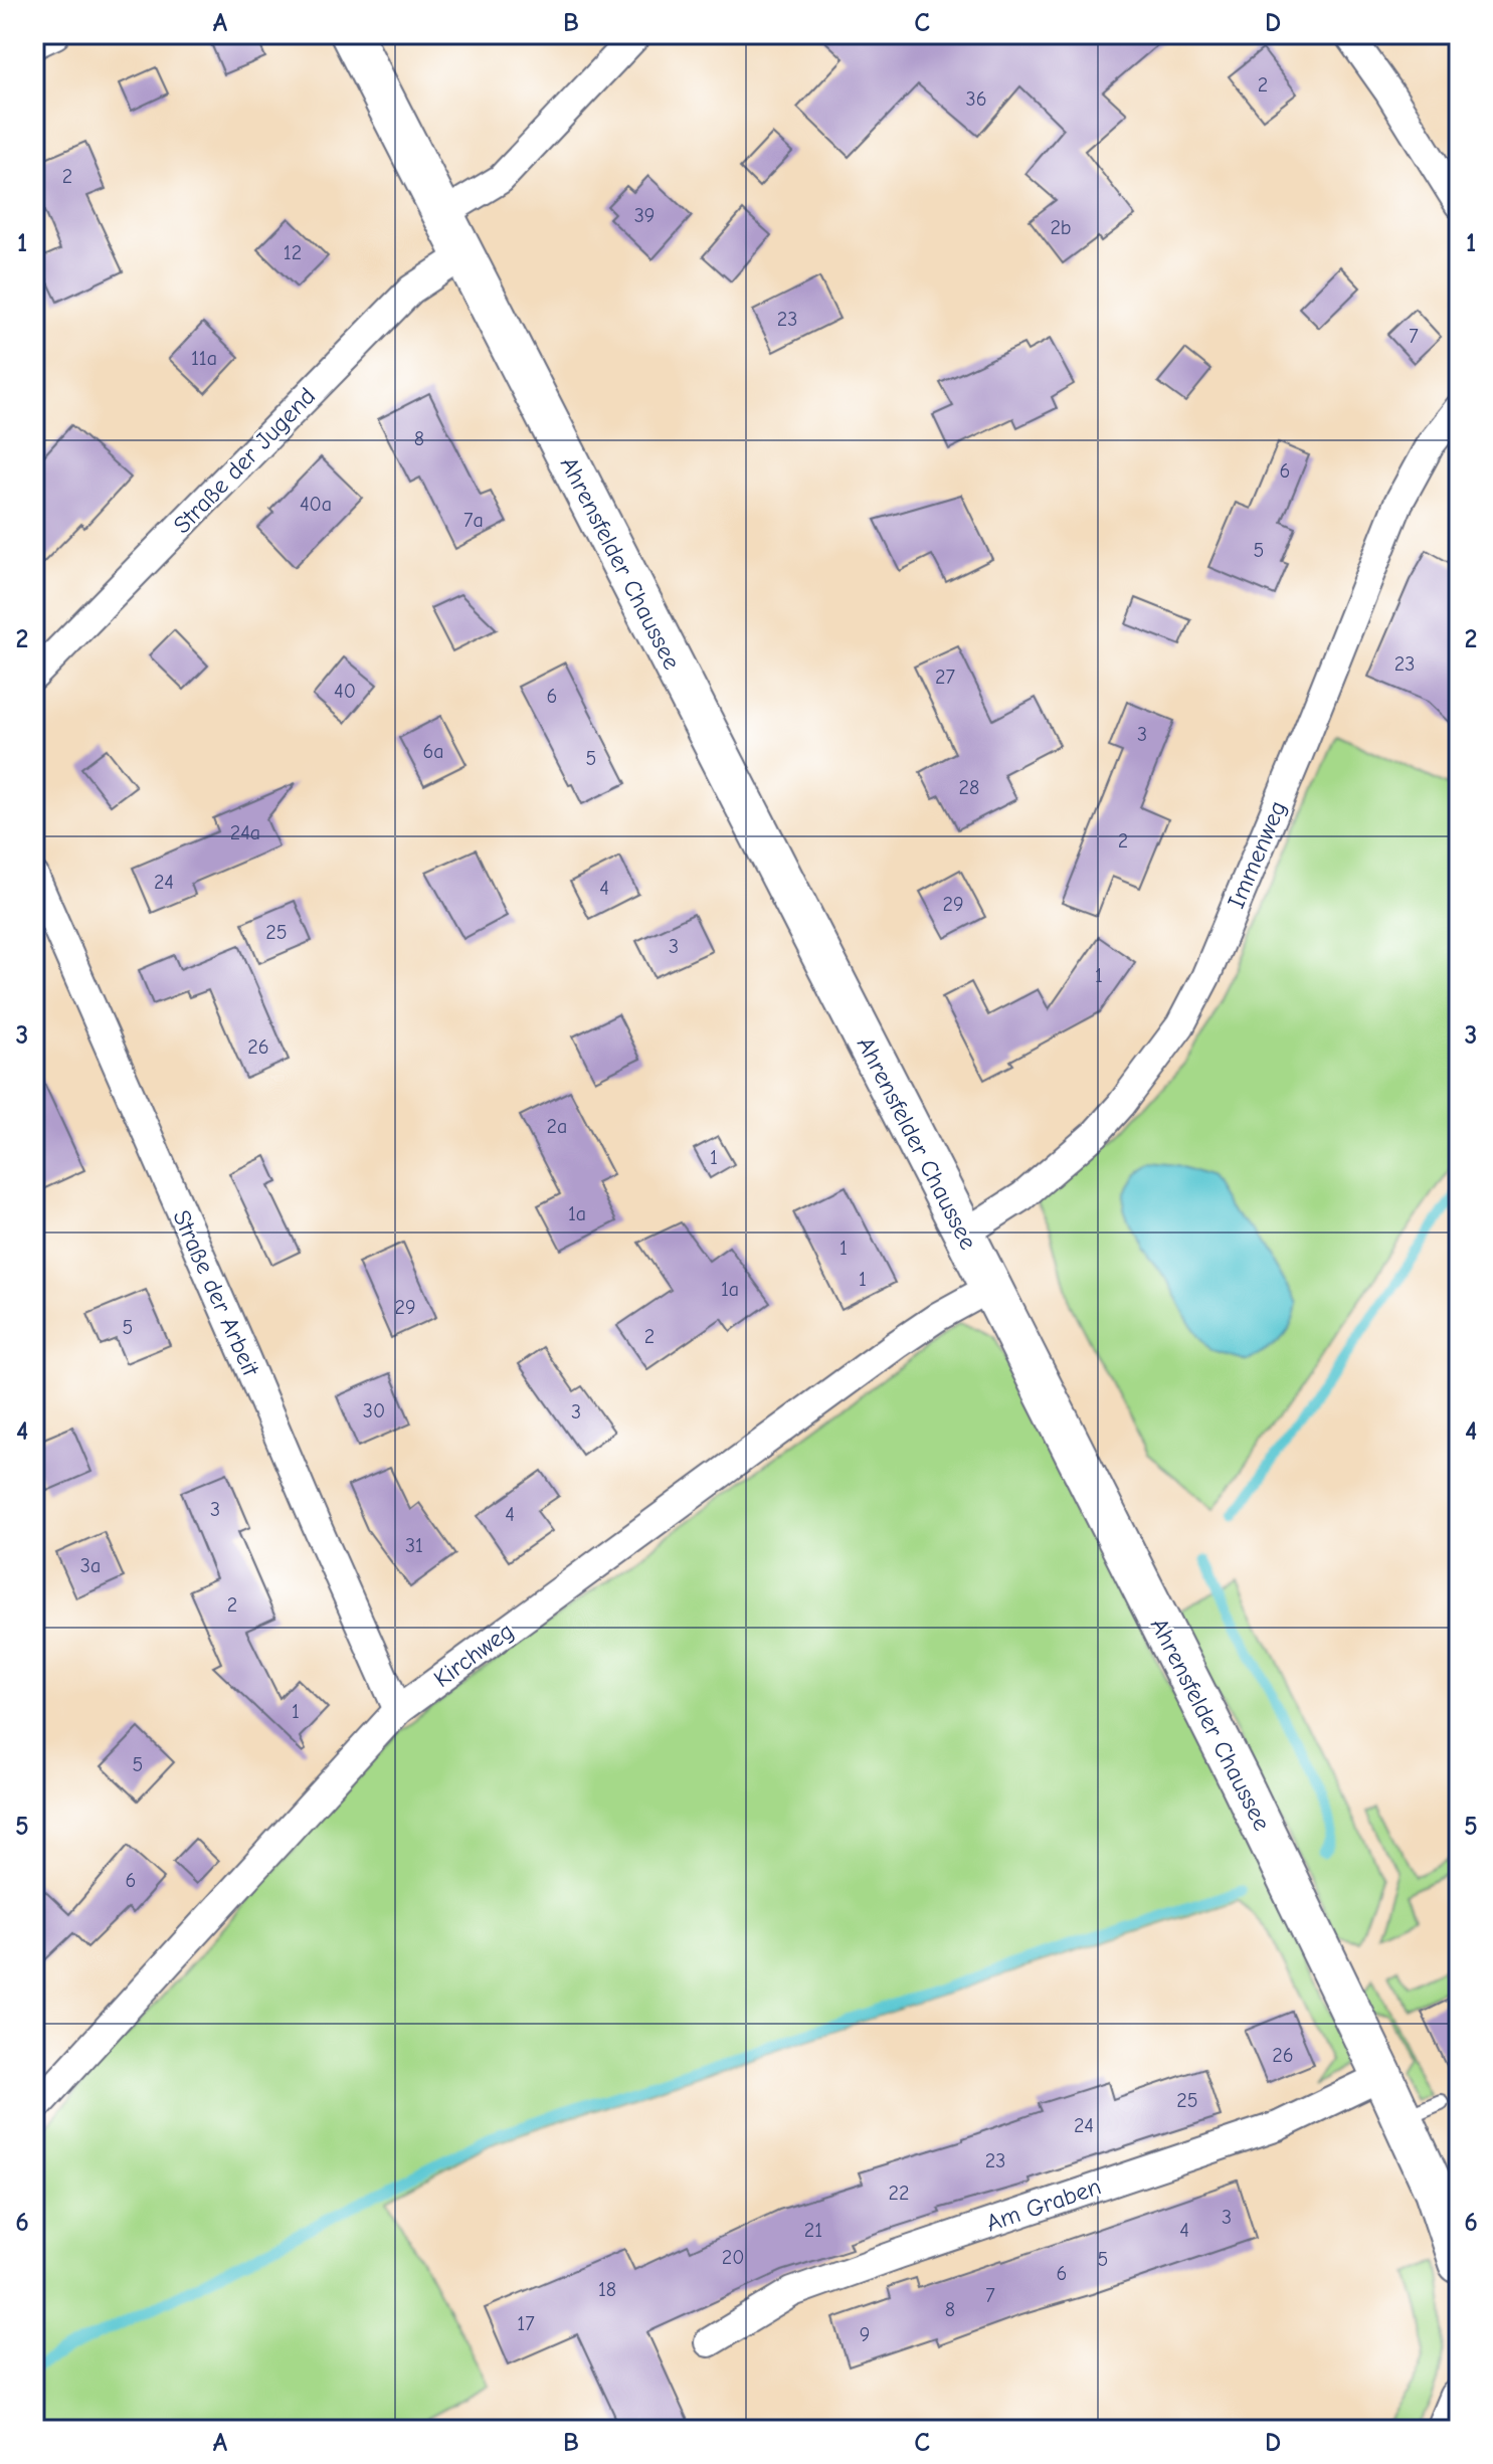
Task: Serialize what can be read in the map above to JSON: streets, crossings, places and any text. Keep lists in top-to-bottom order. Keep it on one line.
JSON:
{"streets":{"main road":["Ahrensfelder Chaussee"],"street":["Straße der Jugend","Immenweg","Straße der Arbeit","Kirchweg","Am Graben"]},"crossings":[["Straße der Jugend","Ahrensfelder Chaussee"],["Ahrensfelder Chaussee","Immenweg"],["Ahrensfelder Chaussee","Kirchweg"],["Ahrensfelder Chaussee","Am Graben"],["Straße der Arbeit","Kirchweg"]],"house_numbers":["2","36","2","39","2b","12","23","7","11a","8","6","40a","7a","5","23","27","40","6","3","6a","5","28","24a","2","24","4","29","25","3","1","26","2a","1","1a","1","1","1a","29","5","2","30","3","3","4","31","3a","2","1","5","6","26","25","24","23","22","3","21","4","20","5","6","18","7","8","17","9"],"grid":{"columns":["A","B","C","D"],"rows":["1","2","3","4","5","6"]}}
